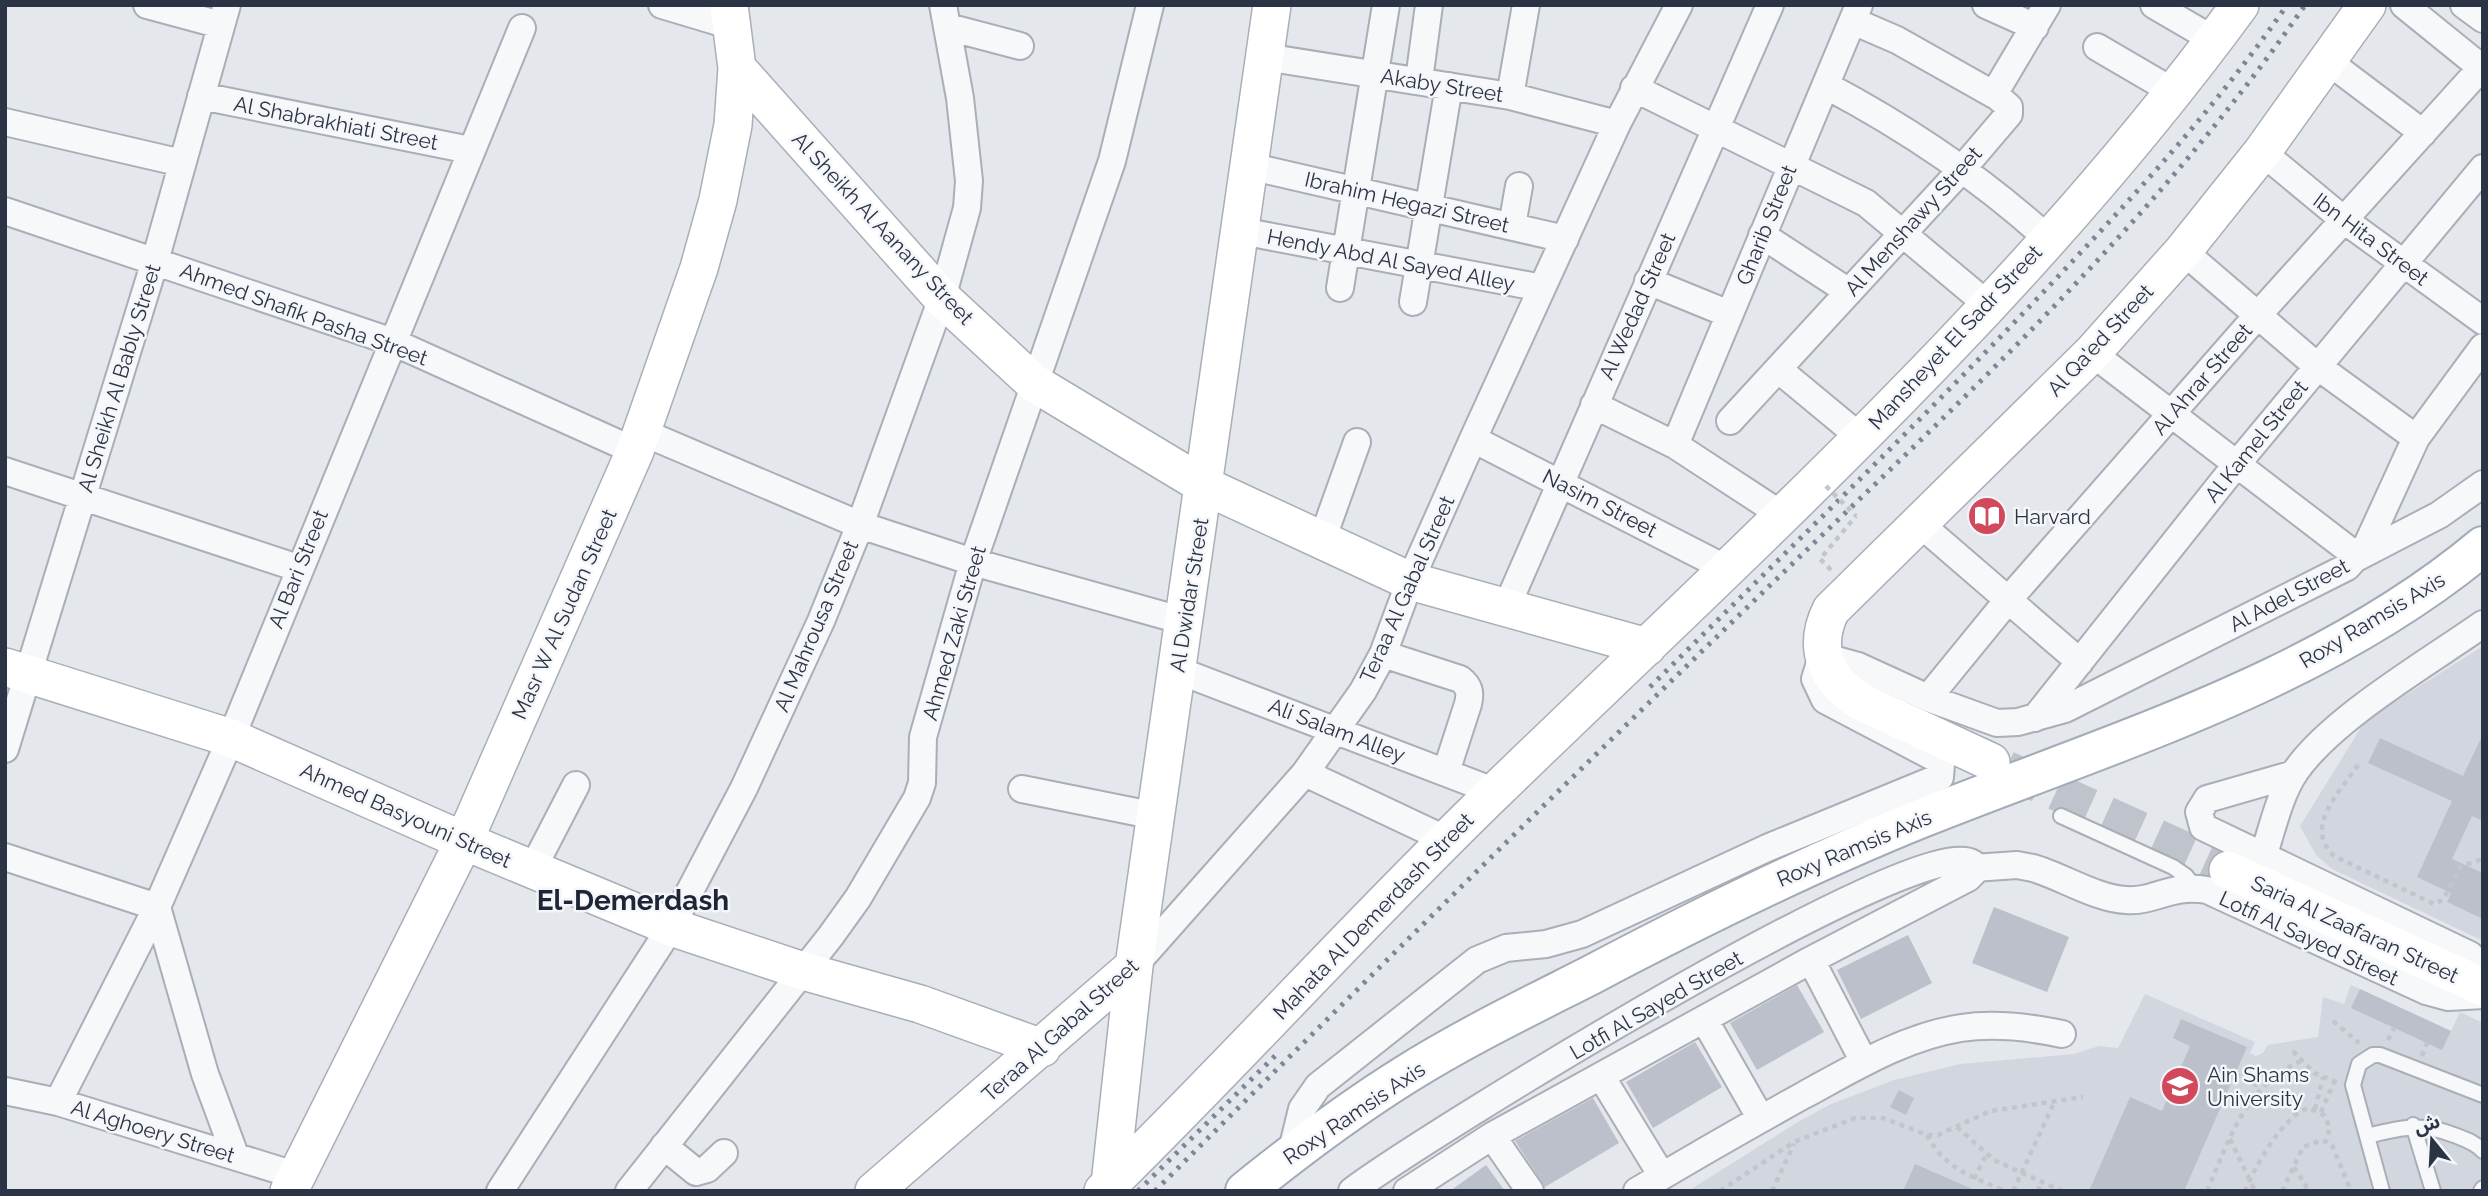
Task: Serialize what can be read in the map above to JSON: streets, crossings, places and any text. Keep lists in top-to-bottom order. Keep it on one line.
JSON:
{"streets":{"main road":["Al Sheikh Al Aanany Street","Mansheyet El Sadr Street","Al Qa'ed Street","Teraa Al Gabal Street","Al Dwidar Street","Masr W Al Sudan Street","Roxy Ramsis Axis","Ahmed Basyouni Street","Mahata Al Demerdash Street","Saria Al Zaafaran Street"],"street":["Akaby Street","Al Shabrakhiati Street","Ibrahim Hegazi Street","Al Menshawy Street","Gharib Street","Ibn Hita Street","Hendy Abd Al Sayed Alley","Al Wedad Street","Ahmed Shafik Pasha Street","Al Sheikh Al Bably Street","Al Ahrar Street","Al Kamel Street","Nasim Street","Al Bari Street","Al Adel Street","Al Mahrousa Street","Ahmed Zaki Street","Ali Salam Alley","Lotfi Al Sayed Street","Al Aghoery Street"]},"crossings":[["Akaby Street","Teraa Al Gabal Street"],["Akaby Street","Al Dwidar Street"],["Al Shabrakhiati Street","Al Sheikh Al Bably Street"],["Al Shabrakhiati Street","Al Bari Street"],["Ibrahim Hegazi Street","Teraa Al Gabal Street"],["Ibrahim Hegazi Street","Al Dwidar Street"],["Al Sheikh Al Aanany Street","Al Wedad Street"],["Al Sheikh Al Aanany Street","Mansheyet El Sadr Street"],["Al Sheikh Al Aanany Street","Teraa Al Gabal Street"],["Al Sheikh Al Aanany Street","Al Dwidar Street"],["Al Sheikh Al Aanany Street","Masr W Al Sudan Street"],["Al Sheikh Al Aanany Street","Al Mahrousa Street"],["Al Sheikh Al Aanany Street","Ahmed Zaki Street"],["Al Sheikh Al Aanany Street","Mahata Al Demerdash Street"],["Ibn Hita Street","Al Qa'ed Street"],["Ibn Hita Street","Al Ahrar Street"],["Ibn Hita Street","Al Kamel Street"],["Hendy Abd Al Sayed Alley","Teraa Al Gabal Street"],["Hendy Abd Al Sayed Alley","Al Dwidar Street"],["Al Wedad Street","Nasim Street"],["Ahmed Shafik Pasha Street","Al Sheikh Al Bably Street"],["Ahmed Shafik Pasha Street","Al Bari Street"],["Ahmed Shafik Pasha Street","Al Dwidar Street"],["Ahmed Shafik Pasha Street","Masr W Al Sudan Street"],["Ahmed Shafik Pasha Street","Al Mahrousa Street"],["Ahmed Shafik Pasha Street","Ahmed Zaki Street"],["Mansheyet El Sadr Street","Nasim Street"],["Mansheyet El Sadr Street","Mahata Al Demerdash Street"],["Al Sheikh Al Bably Street","Ahmed Basyouni Street"],["Al Kamel Street","Al Adel Street"],["Nasim Street","Teraa Al Gabal Street"],["Al Bari Street","Ahmed Basyouni Street"],["Al Bari Street","Al Aghoery Street"],["Teraa Al Gabal Street","Al Dwidar Street"],["Teraa Al Gabal Street","Ali Salam Alley"],["Teraa Al Gabal Street","Ahmed Basyouni Street"],["Al Dwidar Street","Ali Salam Alley"],["Al Dwidar Street","Mahata Al Demerdash Street"],["Masr W Al Sudan Street","Ahmed Basyouni Street"],["Masr W Al Sudan Street","Al Aghoery Street"],["Al Mahrousa Street","Ahmed Basyouni Street"],["Ahmed Zaki Street","Ahmed Basyouni Street"],["Ali Salam Alley","Mahata Al Demerdash Street"]],"districts":["El-Demerdash"],"places":{"library":["Harvard"],"school or university":["Ain Shams University"]},"north":"top"}
